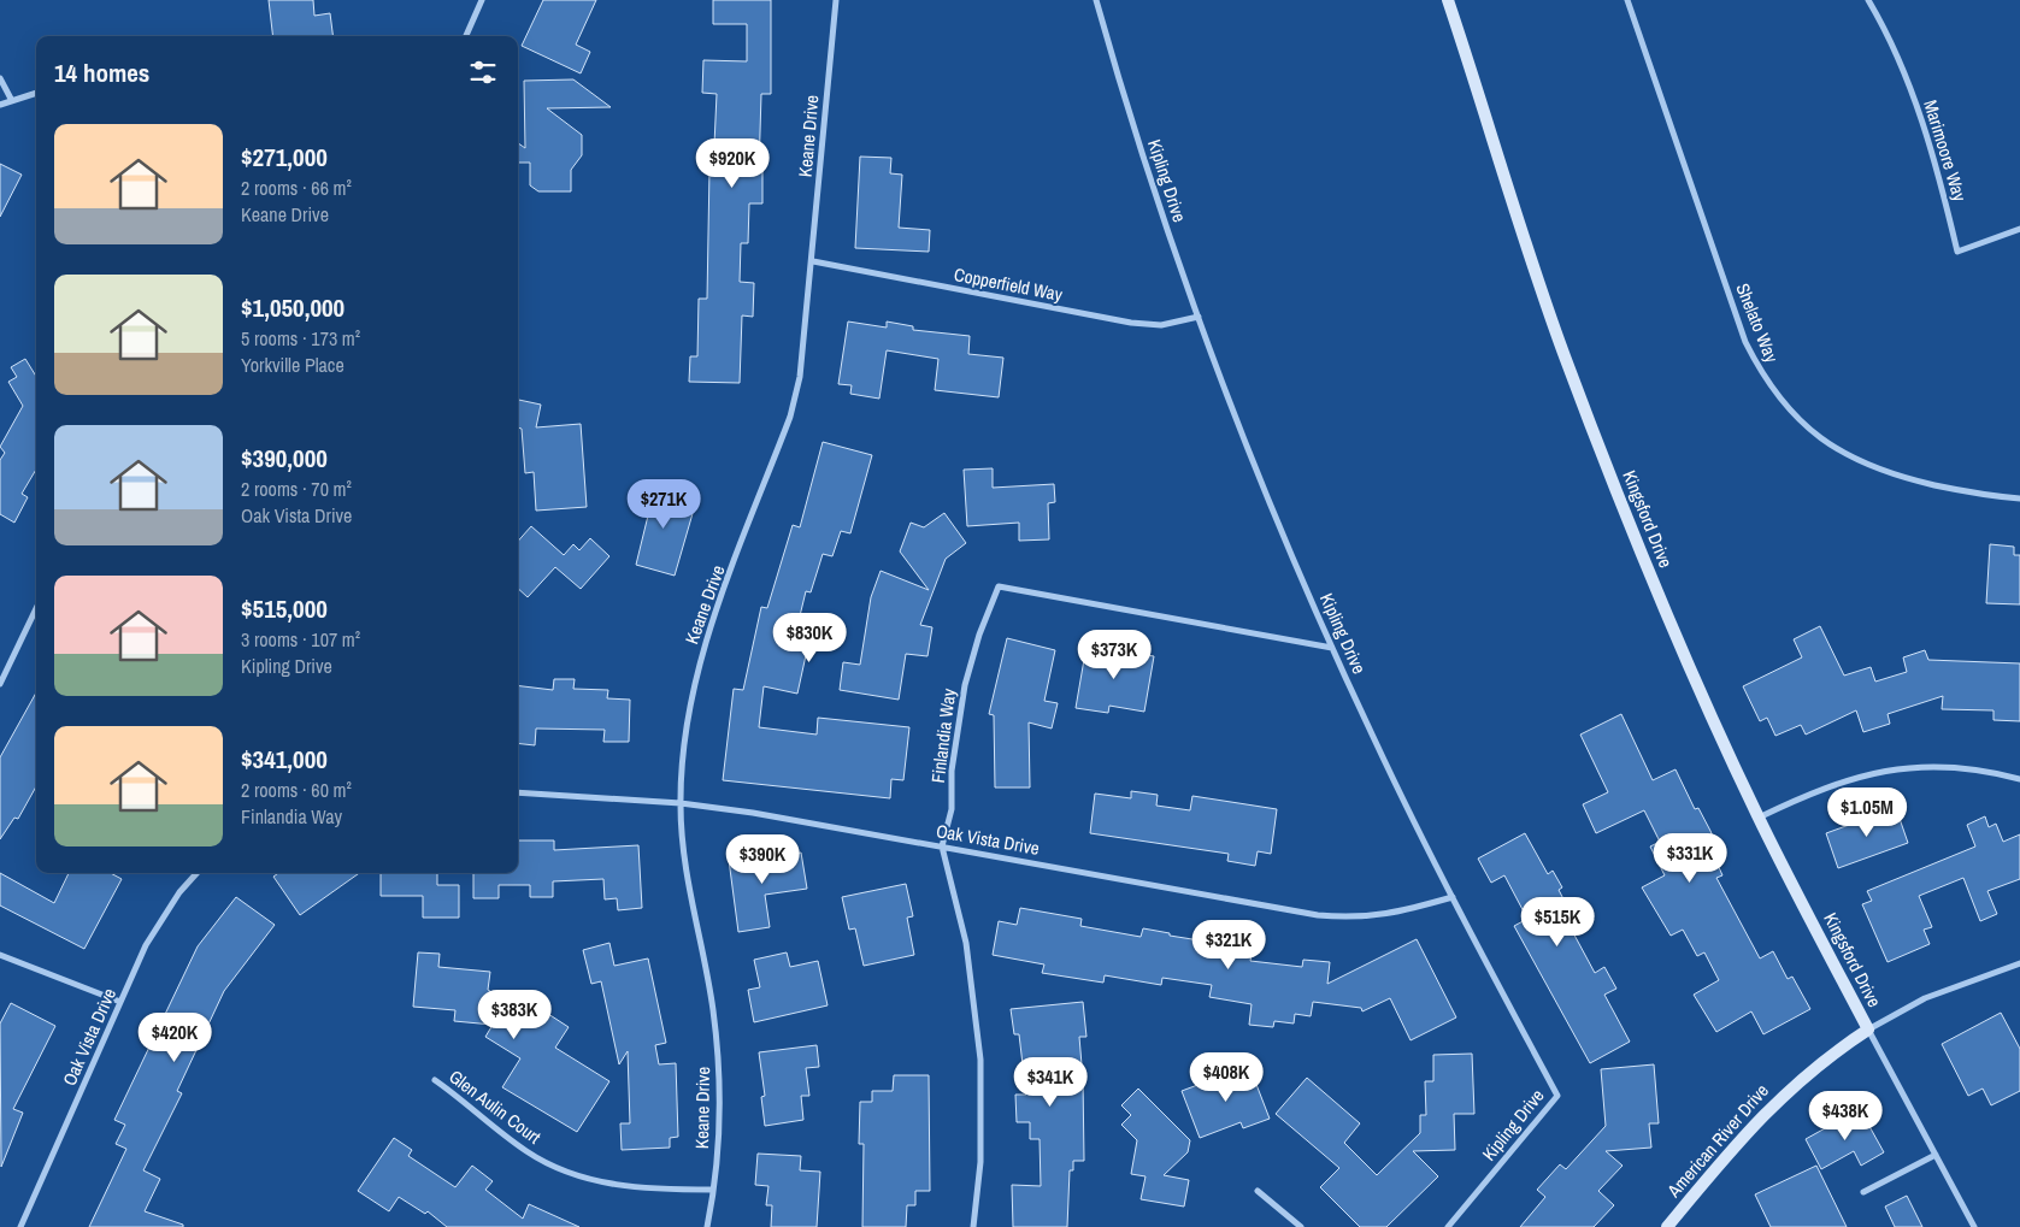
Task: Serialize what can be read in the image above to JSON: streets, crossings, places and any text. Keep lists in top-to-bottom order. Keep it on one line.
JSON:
{"streets":{"street":["Keane Drive","Marimoore Way","Kipling Drive","Copperfield Way","Shelato Way","Kingsford Drive","Finlandia Way","Oak Vista Drive","Glen Aulin Court","American River Drive"]},"crossings":[["Keane Drive","Copperfield Way"],["Keane Drive","Oak Vista Drive"],["Keane Drive","Glen Aulin Court"],["Kipling Drive","Copperfield Way"],["Kipling Drive","Finlandia Way"],["Kipling Drive","Oak Vista Drive"],["Kingsford Drive","American River Drive"],["Finlandia Way","Oak Vista Drive"]],"page":{"heading":"14 homes","list":[{"name":"$271,000","note":"2 rooms · 66 m² · Keane Drive"},{"name":"$1,050,000","note":"5 rooms · 173 m² · Yorkville Place"},{"name":"$390,000","note":"2 rooms · 70 m² · Oak Vista Drive"},{"name":"$515,000","note":"3 rooms · 107 m² · Kipling Drive"},{"name":"$341,000","note":"2 rooms · 60 m² · Finlandia Way"}],"price":["$920K","$271K","$830K","$373K","$1.05M","$331K","$390K","$515K","$321K","$383K","$420K","$408K","$341K","$438K"]}}
